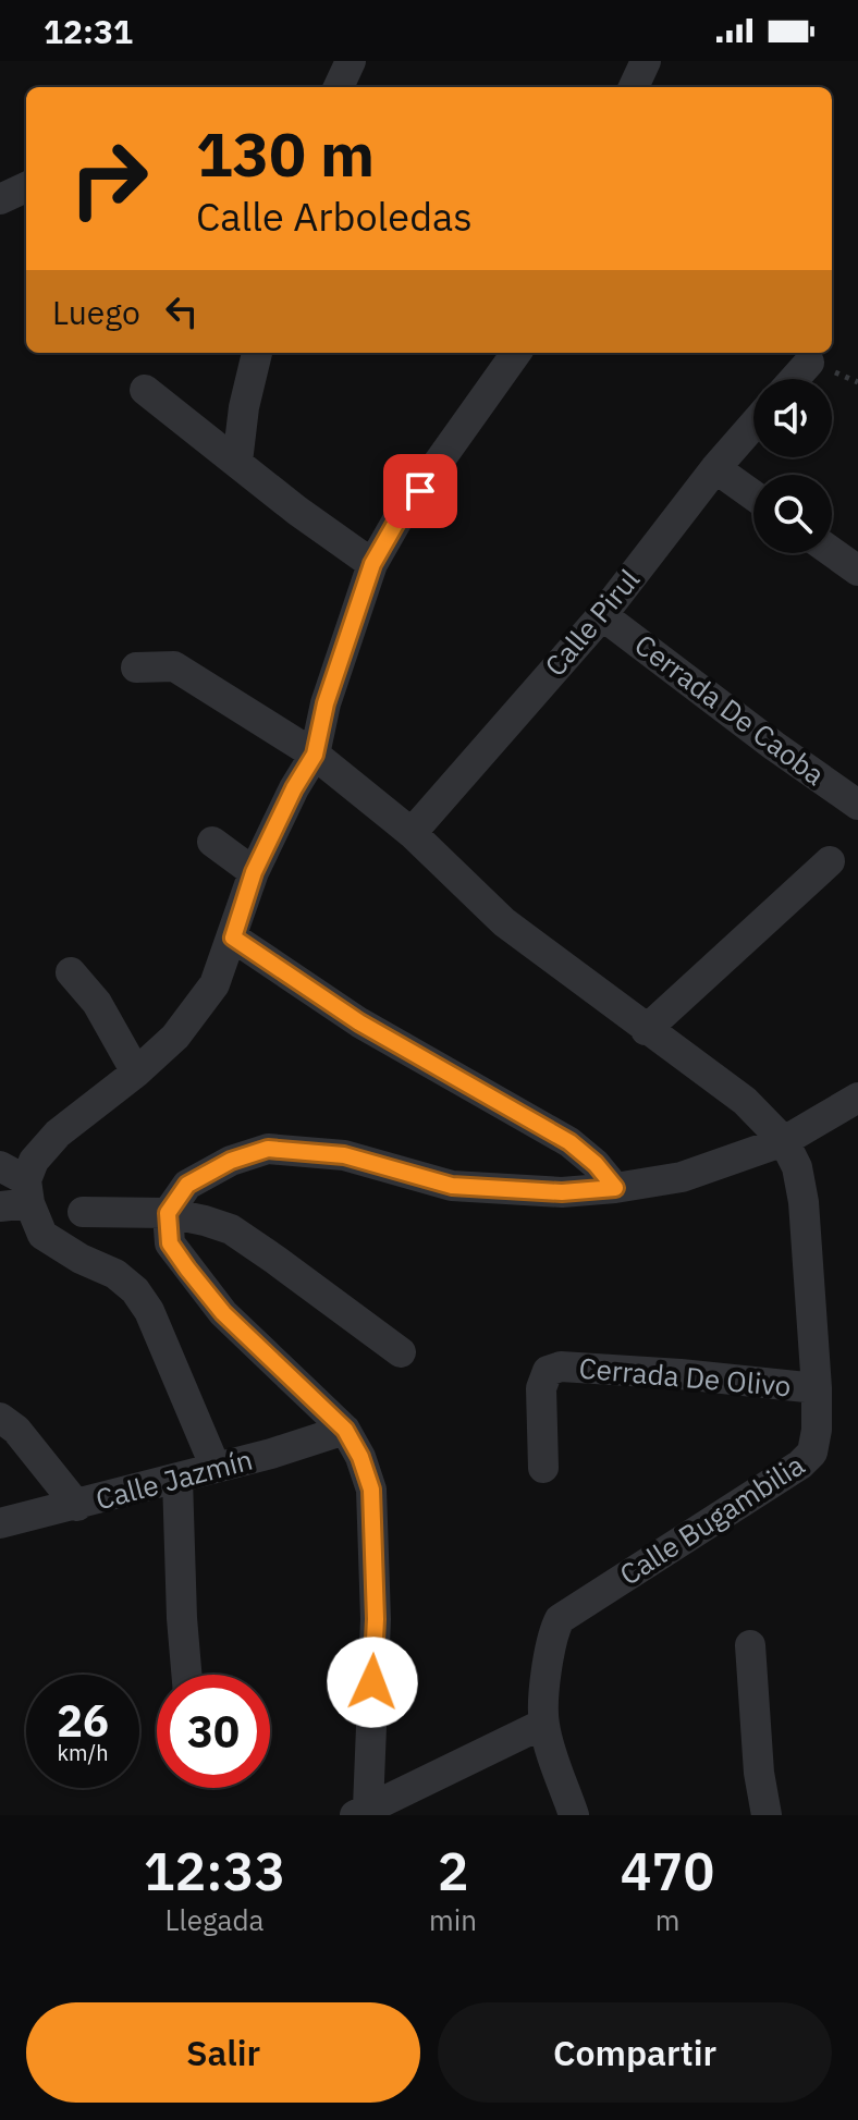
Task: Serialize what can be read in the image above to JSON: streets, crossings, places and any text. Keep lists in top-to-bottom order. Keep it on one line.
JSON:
{"streets":{"street":["Calle Pirul","Cerrada De Caoba","Cerrada De Olivo","Calle Jazmín","Calle Bugambilia"]},"crossings":[["Calle Pirul","Cerrada De Caoba"],["Cerrada De Olivo","Calle Bugambilia"]],"page":{"status":"12:31","turn":["130 m","Calle Arboledas"],"then":"Luego","speed":"26 km/h","limit":"30","eta":["12:33","Llegada","2","min","470","m"],"buttons":["Salir","Compartir"]}}
